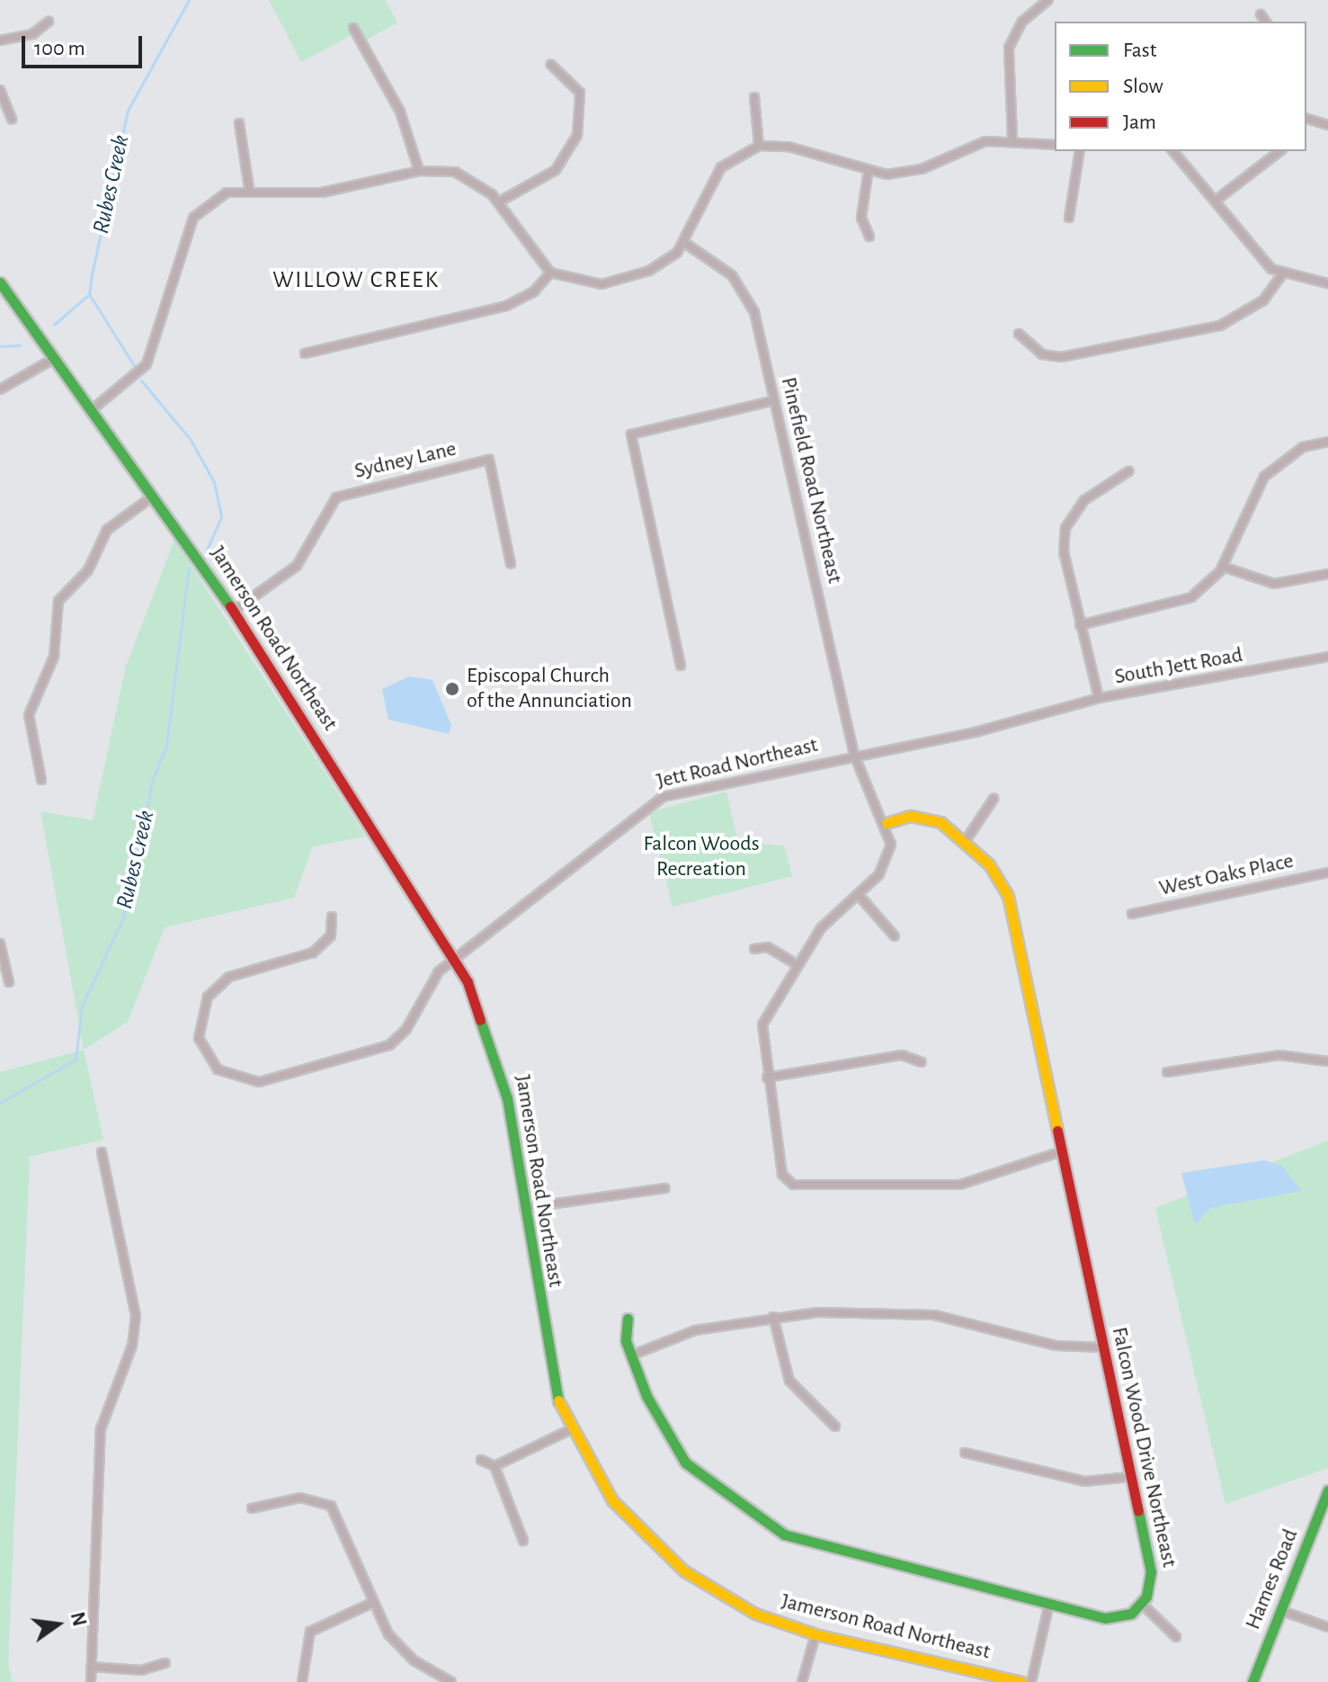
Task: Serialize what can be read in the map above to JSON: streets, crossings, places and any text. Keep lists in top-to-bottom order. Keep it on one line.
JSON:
{"streets":{"street":["Sydney Lane","Pinefield Road Northeast","Jamerson Road Northeast","South Jett Road","Jett Road Northeast","West Oaks Place","Falcon Wood Drive Northeast","Hames Road"]},"crossings":[["Sydney Lane","Jamerson Road Northeast"],["Pinefield Road Northeast","Jett Road Northeast"],["Pinefield Road Northeast","Falcon Wood Drive Northeast"],["Jamerson Road Northeast","Jett Road Northeast"],["South Jett Road","Jett Road Northeast"]],"districts":["WILLOW CREEK"],"water":["Rubes Creek"],"parks":["Falcon Woods Recreation"],"places":["Episcopal Church of the Annunciation"],"legend":["Fast","Slow","Jam"],"scale_bar":"100 m","north":"right"}
